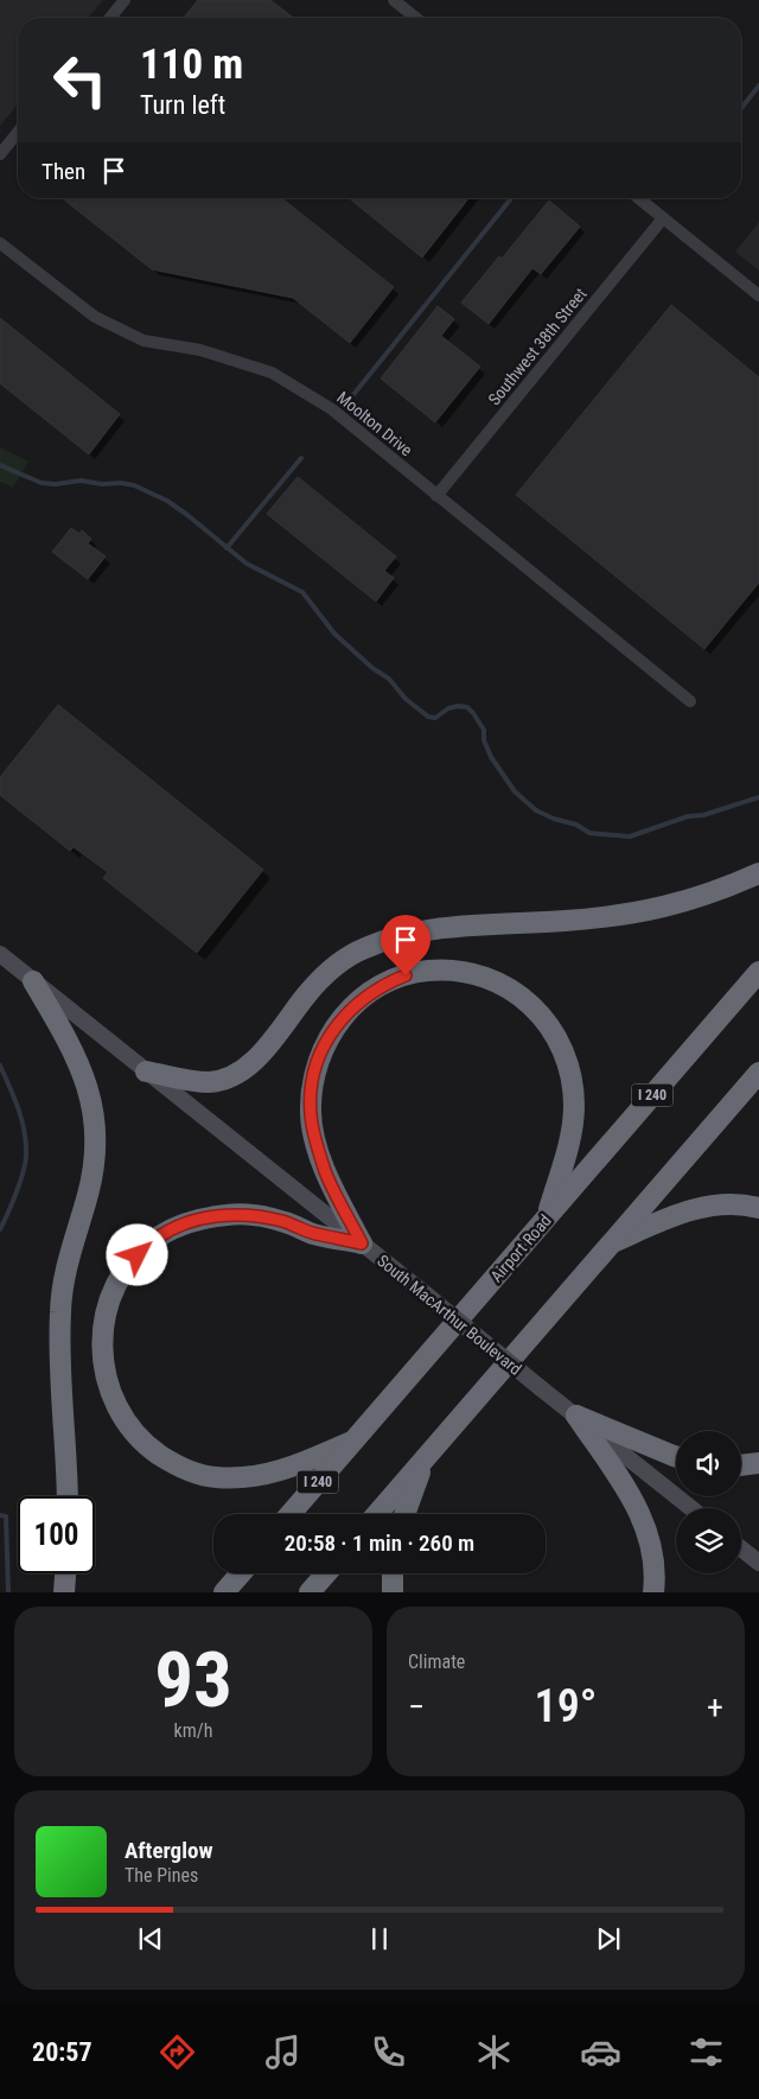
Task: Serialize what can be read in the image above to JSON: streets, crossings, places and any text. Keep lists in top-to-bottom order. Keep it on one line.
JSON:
{"streets":{"highway":["I 240","Airport Road"],"main road":["South MacArthur Boulevard"],"street":["Southwest 38th Street","Moolton Drive"]},"crossings":[["Southwest 38th Street","Moolton Drive"]],"page":{"turn":["110 m","Turn left"],"then":"Then","limit":"100","trip":"20:58 · 1 min · 260 m","tile":[["93","km/h"],"Climate"],"heat":["−","19°","+"],"song":["Afterglow","The Pines"],"tabs":"20:57"}}
